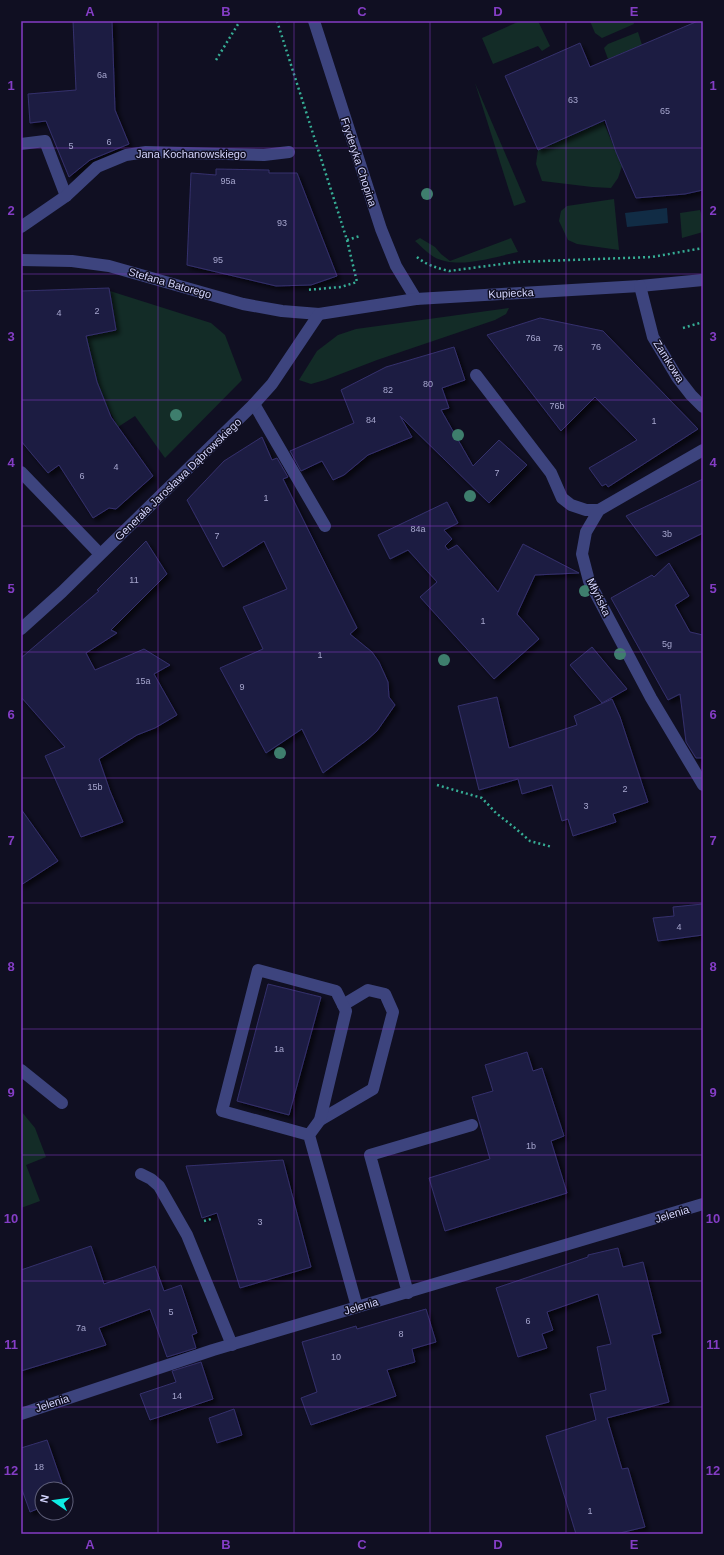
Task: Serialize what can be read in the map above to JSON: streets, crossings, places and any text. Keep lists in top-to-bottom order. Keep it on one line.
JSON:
{"streets":{"street":["Jana Kochanowskiego","Fryderyka Chopina","Stefana Batorego","Kupiecka","Zamkowa","Generała Jarosława Dąbrowskiego","Młyńska","Jelenia"]},"crossings":[["Fryderyka Chopina","Kupiecka"],["Stefana Batorego","Kupiecka"],["Stefana Batorego","Generała Jarosława Dąbrowskiego"],["Kupiecka","Zamkowa"],["Kupiecka","Generała Jarosława Dąbrowskiego"]],"house_numbers":["6a","63","65","6","5","95a","93","95","2","4","76a","76","76","80","82","76b","84","1","4","7","6","1","84a","3b","7","11","1","5g","1","15a","9","15b","2","3","4","1a","1b","3","5","6","7a","8","10","14","18","1"],"north":"left","grid":{"columns":["A","B","C","D","E"],"rows":["1","2","3","4","5","6","7","8","9","10","11","12"]}}
